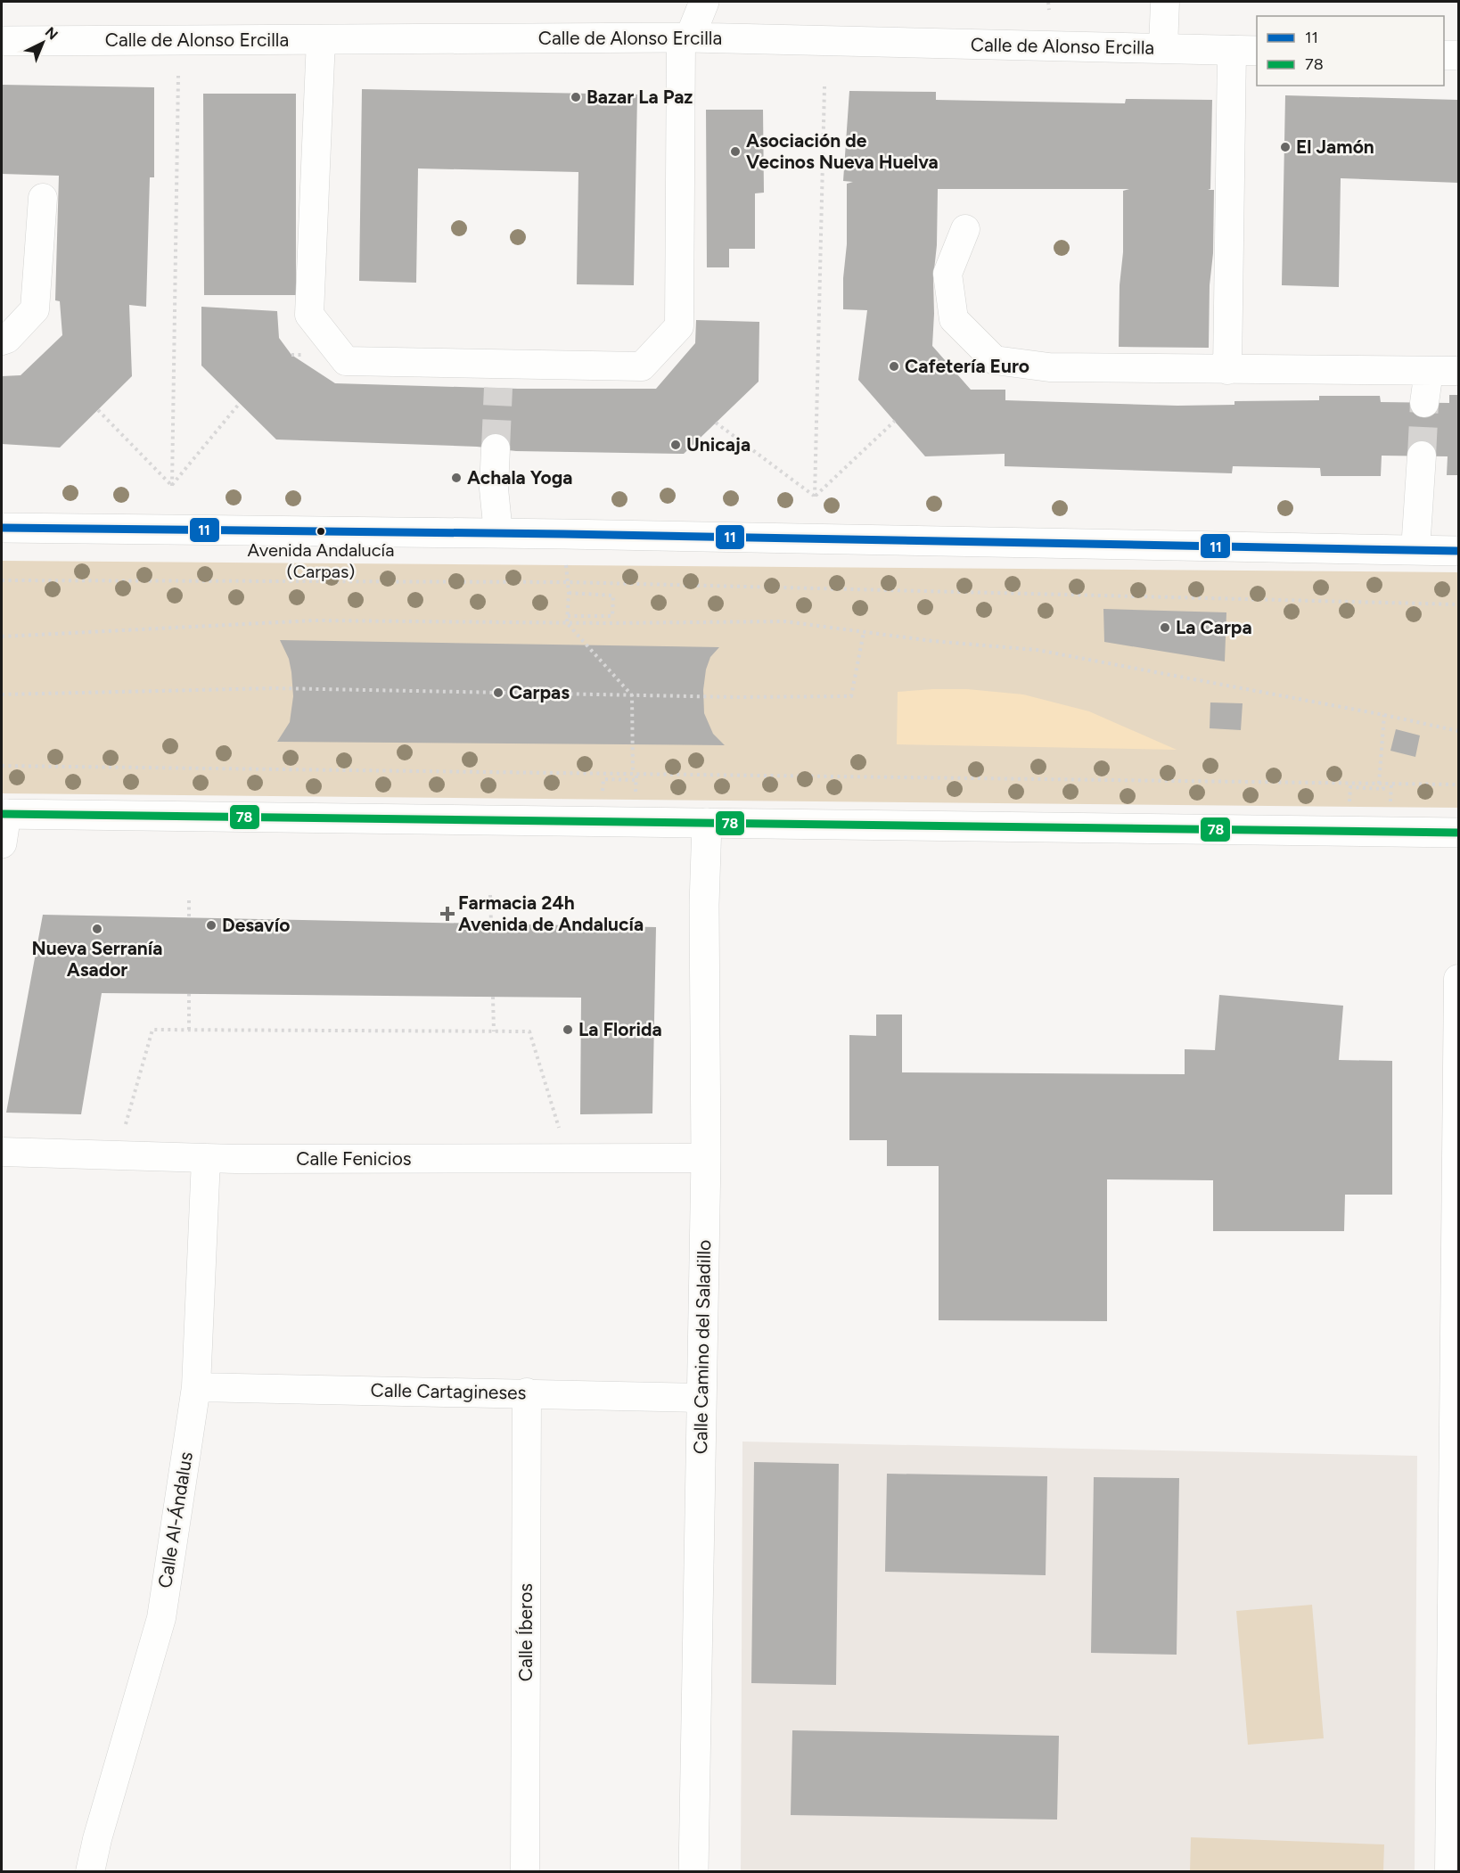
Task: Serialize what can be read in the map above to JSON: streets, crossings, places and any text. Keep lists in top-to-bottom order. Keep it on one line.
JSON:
{"streets":{"main road":["Calle de Alonso Ercilla","Calle Camino del Saladillo"],"street":["Calle Fenicios","Calle Cartagineses","Calle Al-Ándalus","Calle Íberos"]},"crossings":[["Calle Fenicios","Calle Camino del Saladillo"],["Calle Fenicios","Calle Al-Ándalus"],["Calle Camino del Saladillo","Calle Cartagineses"],["Calle Cartagineses","Calle Al-Ándalus"],["Calle Cartagineses","Calle Íberos"]],"places":{"other":["Bazar La Paz","El Jamón","Asociación de Vecinos Nueva Huelva","Cafetería Euro","Unicaja","Achala Yoga","Avenida Andalucía (Carpas)","La Carpa","Carpas","Desavío","Nueva Serranía Asador","La Florida"],"health":["Farmacia 24h Avenida de Andalucía"]},"lines":["transit line 11","transit line 78"],"legend":["11","78"],"north":"top right"}
